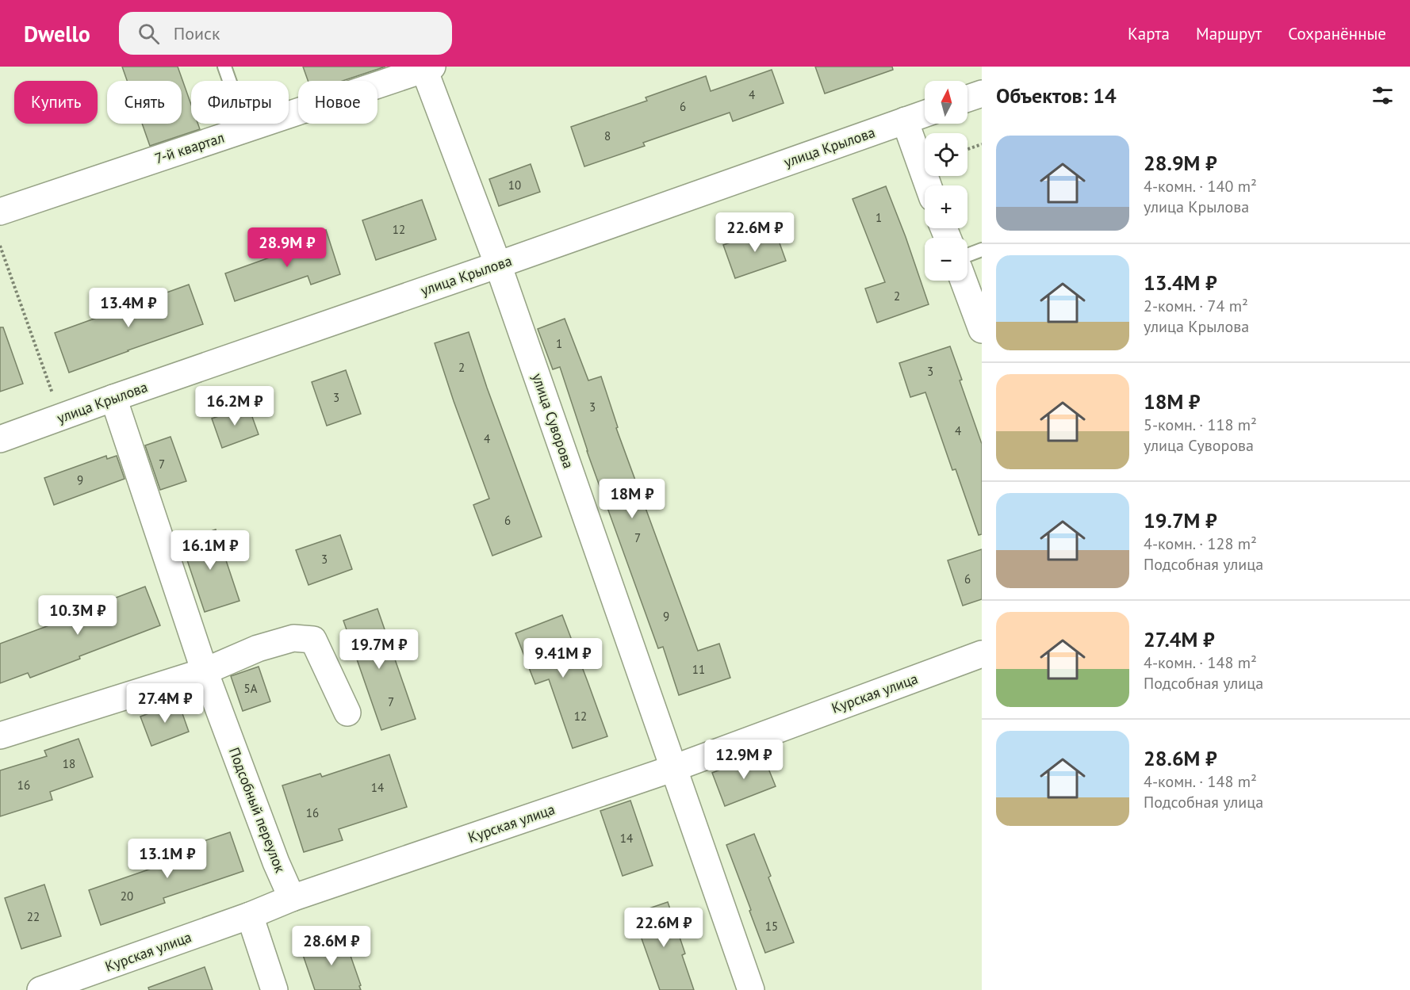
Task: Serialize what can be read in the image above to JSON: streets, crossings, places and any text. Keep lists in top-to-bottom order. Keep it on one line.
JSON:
{"streets":{"street":["улица Крылова","7-й квартал","улица Суворова","Курская улица","Подсобный переулок"]},"crossings":[["улица Крылова","улица Суворова"],["улица Крылова","Подсобный переулок"],["7-й квартал","улица Суворова"],["улица Суворова","Курская улица"],["Курская улица","Подсобный переулок"]],"house_numbers":["4","6","8","10","1","12","2","1","2","3","3","3","4","4","7","9","6","7","3","6","9","11","5А","7","12","18","16","14","16","14","20","22","15"],"north":"top","page":{"header":"Dwello","search":"Поиск","nav":["Карта","Маршрут","Сохранённые"],"heading":"Объектов: 14","map_buttons":["+","−"],"chip":["Купить","Снять","Фильтры","Новое"],"list":[{"name":"28.9M ₽","note":"4-комн. · 140 m² · улица Крылова"},{"name":"13.4M ₽","note":"2-комн. · 74 m² · улица Крылова"},{"name":"18M ₽","note":"5-комн. · 118 m² · улица Суворова"},{"name":"19.7M ₽","note":"4-комн. · 128 m² · Подсобная улица"},{"name":"27.4M ₽","note":"4-комн. · 148 m² · Подсобная улица"},{"name":"28.6M ₽","note":"4-комн. · 148 m² · Подсобная улица"}],"price":["22.6M ₽","28.9M ₽","13.4M ₽","16.2M ₽","18M ₽","16.1M ₽","10.3M ₽","19.7M ₽","9.41M ₽","27.4M ₽","12.9M ₽","13.1M ₽","22.6M ₽","28.6M ₽"]}}
